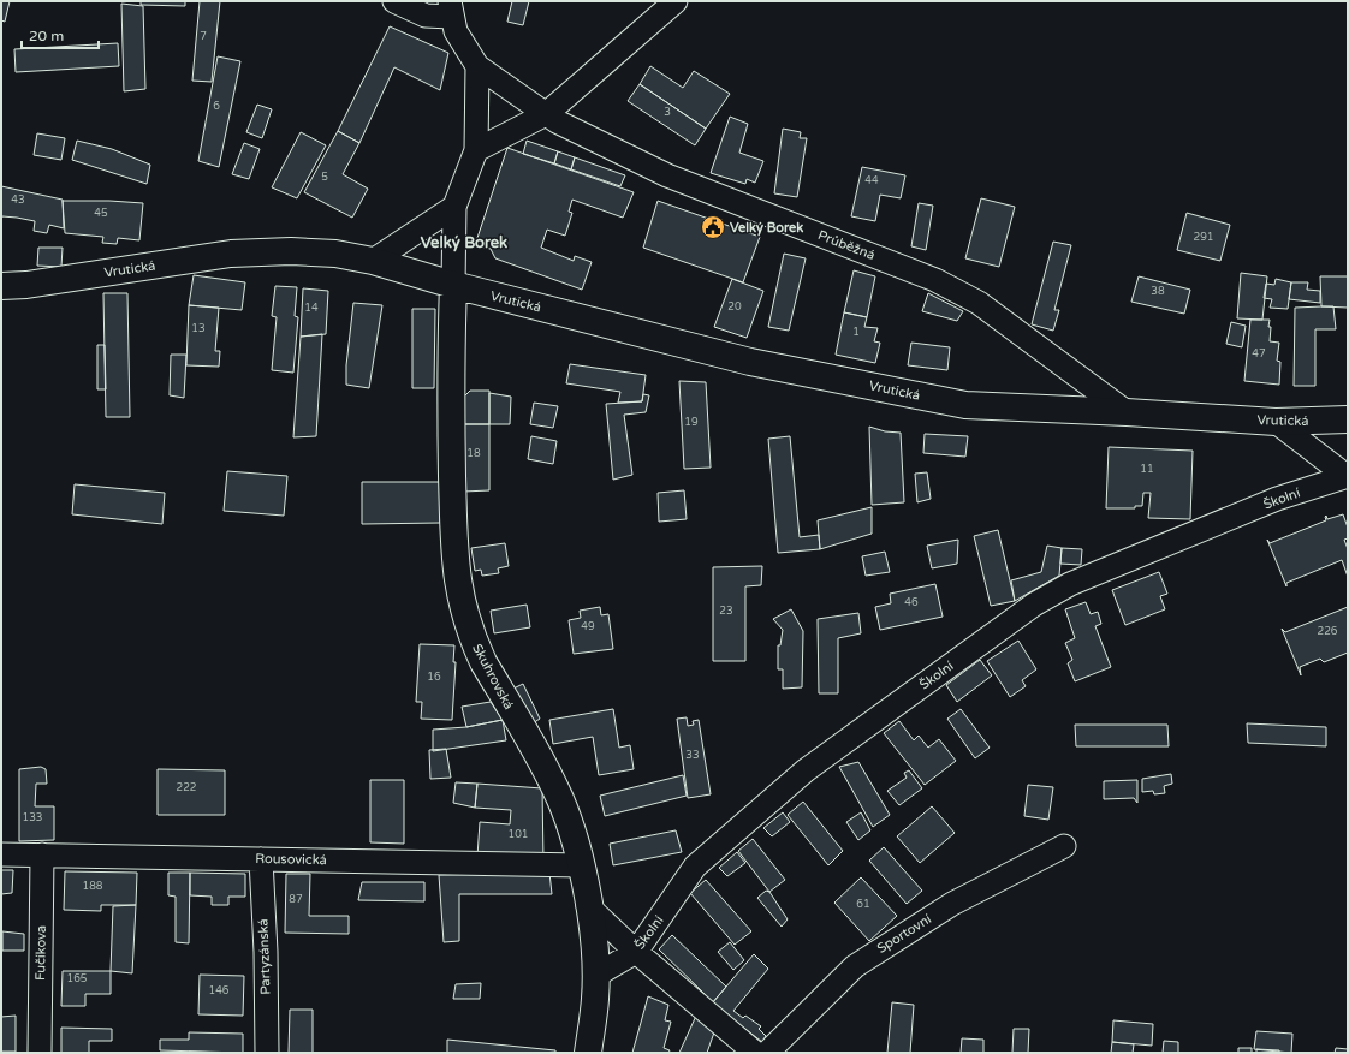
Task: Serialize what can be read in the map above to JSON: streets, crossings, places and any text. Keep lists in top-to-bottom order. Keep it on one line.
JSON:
{"streets":{"street":["Průběžná","Vrutická","Školní","Skuhrovská","Rousovická","Sportovní","Fučíkova","Partyzánská"]},"crossings":[["Průběžná","Vrutická"],["Vrutická","Skuhrovská"],["Školní","Skuhrovská"],["Skuhrovská","Rousovická"],["Rousovická","Fučíkova"],["Rousovická","Partyzánská"]],"districts":["Velký Borek"],"places":{"public building":["Velký Borek"]},"house_numbers":["7","6","3","5","44","43","45","291","38","20","14","13","1","47","19","18","11","46","23","49","226","16","33","222","133","101","188","87","61","165","146"],"scale_bar":"20 m"}
